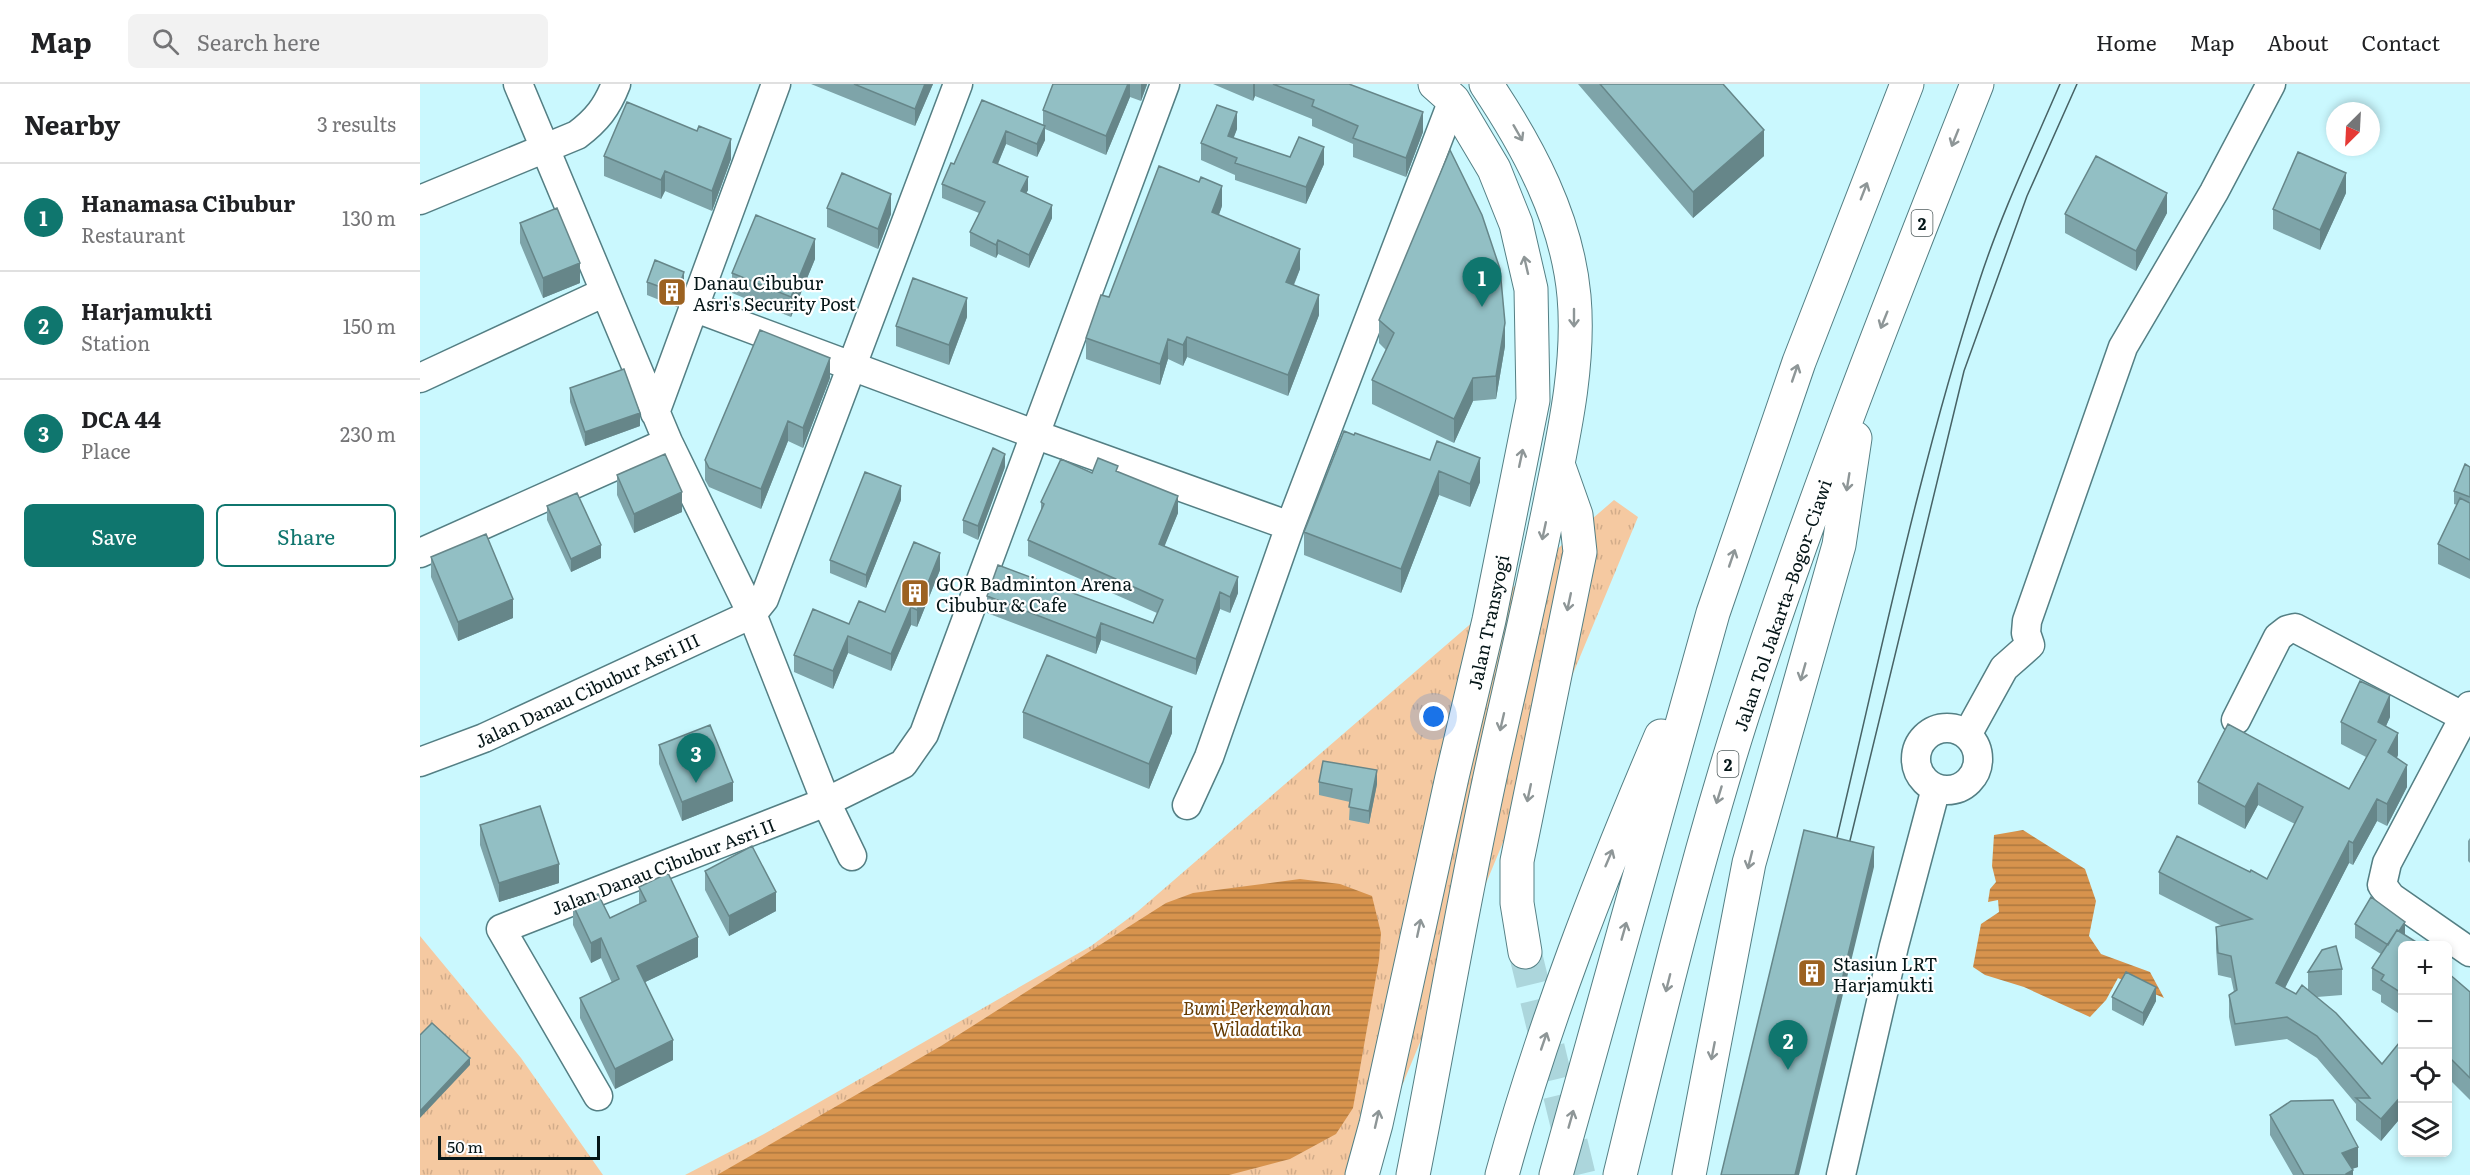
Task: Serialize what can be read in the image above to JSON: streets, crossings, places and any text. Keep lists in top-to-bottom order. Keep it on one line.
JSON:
{"streets":{"highway":["2","Jalan Tol Jakarta–Bogor–Ciawi","Jalan Transyogi"],"street":["Jalan Danau Cibubur Asri III","Jalan Danau Cibubur Asri II"]},"parks":["Bumi Perkemahan Wiladatika"],"places":{"building":["Danau Cibubur Asri's Security Post","GOR Badminton Arena Cibubur & Cafe","Stasiun LRT Harjamukti"]},"scale_bar":"50 m","north":"bottom left","page":{"header":"Map","search":"Search here","nav":["Home","Map","About","Contact"],"heading":["Nearby","3 results"],"list":[{"mark":"1","name":"Hanamasa Cibubur","note":"Restaurant","value":"130 m"},{"mark":"2","name":"Harjamukti","note":"Station","value":"150 m"},{"mark":"3","name":"DCA 44","note":"Place","value":"230 m"}],"pins":["1","3","2"],"buttons":["Save","Share"],"map_buttons":["+","−"],"scale":"50 m"}}
